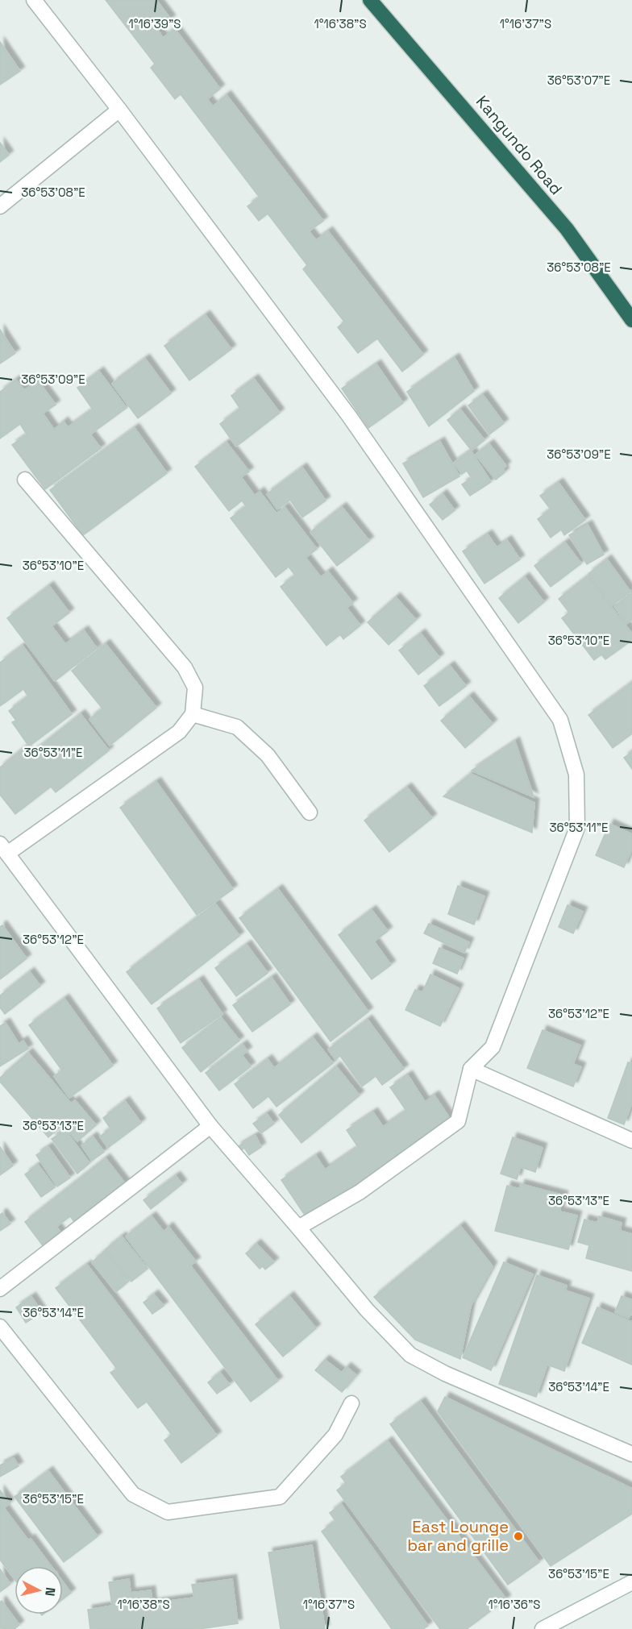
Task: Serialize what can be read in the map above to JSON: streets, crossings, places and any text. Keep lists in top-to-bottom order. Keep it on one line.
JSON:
{"streets":{"highway":["Kangundo Road"]},"places":["East Lounge bar and grille"],"north":"right","coordinates":["1°16'39\"S","1°16'38\"S","1°16'37\"S","36°53'07\"E","36°53'08\"E","36°53'09\"E","36°53'10\"E","36°53'11\"E","36°53'12\"E","36°53'13\"E","36°53'14\"E","36°53'15\"E","1°16'36\"S"]}
